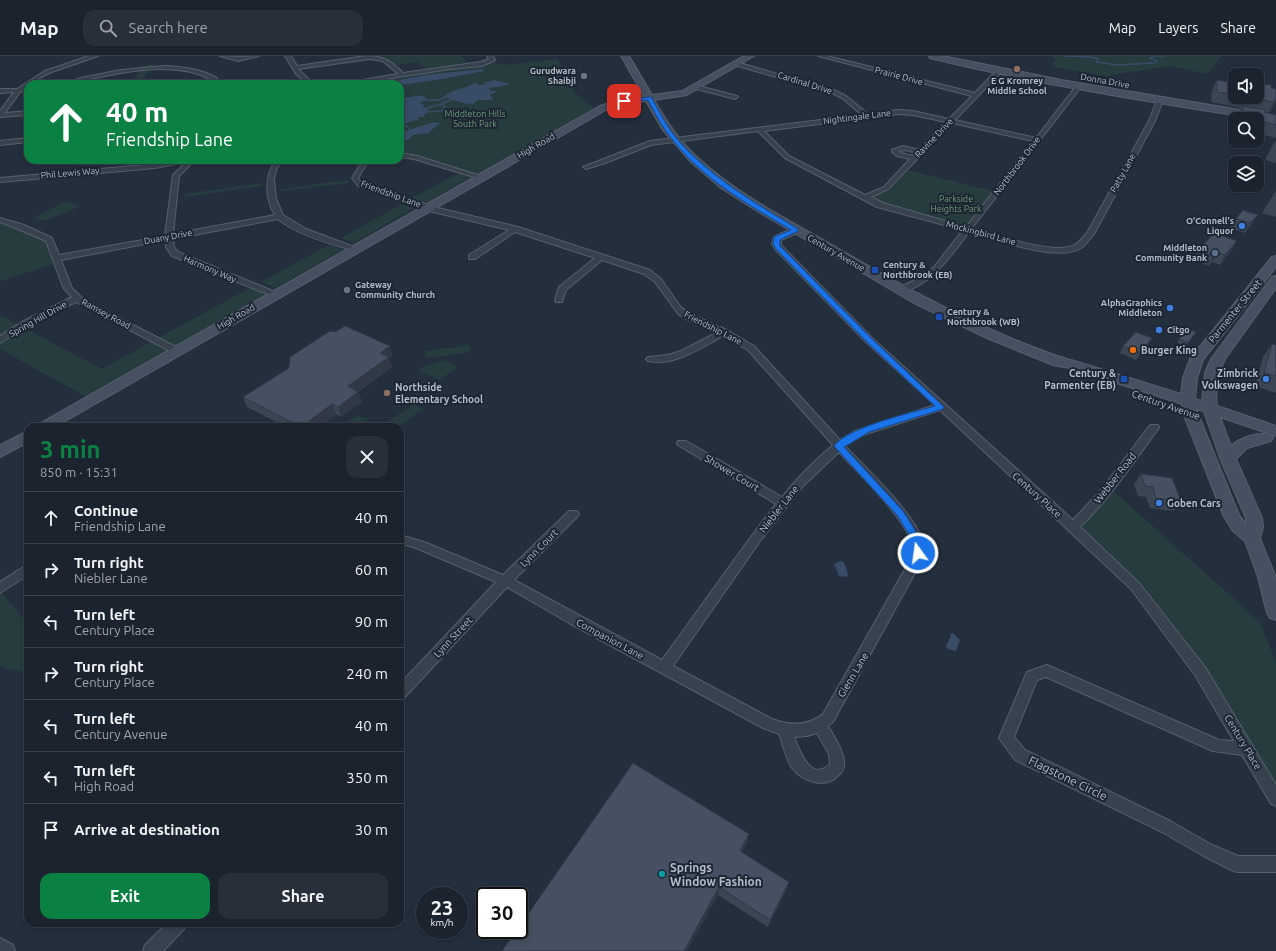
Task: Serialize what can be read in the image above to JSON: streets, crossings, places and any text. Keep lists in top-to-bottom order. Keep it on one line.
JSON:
{"streets":{"street":["Prairie Drive","Donna Drive","Cardinal Drive","Nightingale Lane","Ravine Drive","High Road","Northbrook Drive","Phil Lewis Way","Patty Lane","Friendship Lane","Mockingbird Lane","Duany Drive","Century Avenue","Harmony Way","Parmenter Street","Ramsey Road","Spring Hill Drive","Shower Court","Webber Road","Century Place","Niebler Lane","Lynn Court","Lynn Street","Companion Lane","Glenn Lane","Flagstone Circle"]},"crossings":[["Prairie Drive","Ravine Drive"],["Donna Drive","Ravine Drive"],["Donna Drive","Northbrook Drive"],["Donna Drive","Patty Lane"],["Cardinal Drive","Nightingale Lane"],["Cardinal Drive","High Road"],["Nightingale Lane","Ravine Drive"],["Nightingale Lane","Northbrook Drive"],["Nightingale Lane","Mockingbird Lane"],["Nightingale Lane","Century Avenue"],["Ravine Drive","Mockingbird Lane"],["High Road","Friendship Lane"],["High Road","Century Avenue"],["High Road","Harmony Way"],["High Road","Ramsey Road"],["Northbrook Drive","Mockingbird Lane"],["Northbrook Drive","Century Avenue"],["Patty Lane","Mockingbird Lane"],["Friendship Lane","Niebler Lane"],["Friendship Lane","Glenn Lane"],["Duany Drive","Harmony Way"],["Duany Drive","Ramsey Road"],["Century Avenue","Parmenter Street"],["Century Avenue","Century Place"],["Ramsey Road","Spring Hill Drive"],["Shower Court","Niebler Lane"],["Webber Road","Century Place"],["Century Place","Niebler Lane"],["Century Place","Flagstone Circle"],["Niebler Lane","Companion Lane"],["Lynn Court","Lynn Street"],["Lynn Court","Companion Lane"],["Lynn Street","Companion Lane"],["Companion Lane","Glenn Lane"]],"parks":["Middleton Hills South Park","Parkside Heights Park"],"places":{"other":["E G Kromrey Middle School","Gurudwara Shaibji","O'Connell's Liquor","Middleton Community Bank","Gateway Community Church","AlphaGraphics Middleton","Citgo","Burger King","Zimbrick Volkswagen","Northside Elementary School","Goben Cars","Springs Window Fashion"],"transit":["Century & Northbrook (EB)","Century & Northbrook (WB)","Century & Parmenter (EB)"]},"page":{"header":"Map","search":"Search here","nav":["Map","Layers","Share"],"turn":["40 m","Friendship Lane"],"heading":["3 min","850 m · 15:31"],"list":[{"name":"Continue","note":"Friendship Lane","value":"40 m"},{"name":"Turn right","note":"Niebler Lane","value":"60 m"},{"name":"Turn left","note":"Century Place","value":"90 m"},{"name":"Turn right","note":"Century Place","value":"240 m"},{"name":"Turn left","note":"Century Avenue","value":"40 m"},{"name":"Turn left","note":"High Road","value":"350 m"},{"name":"Arrive at destination","value":"30 m"}],"buttons":["Exit","Share"],"speed":"23 km/h","limit":"30"}}
